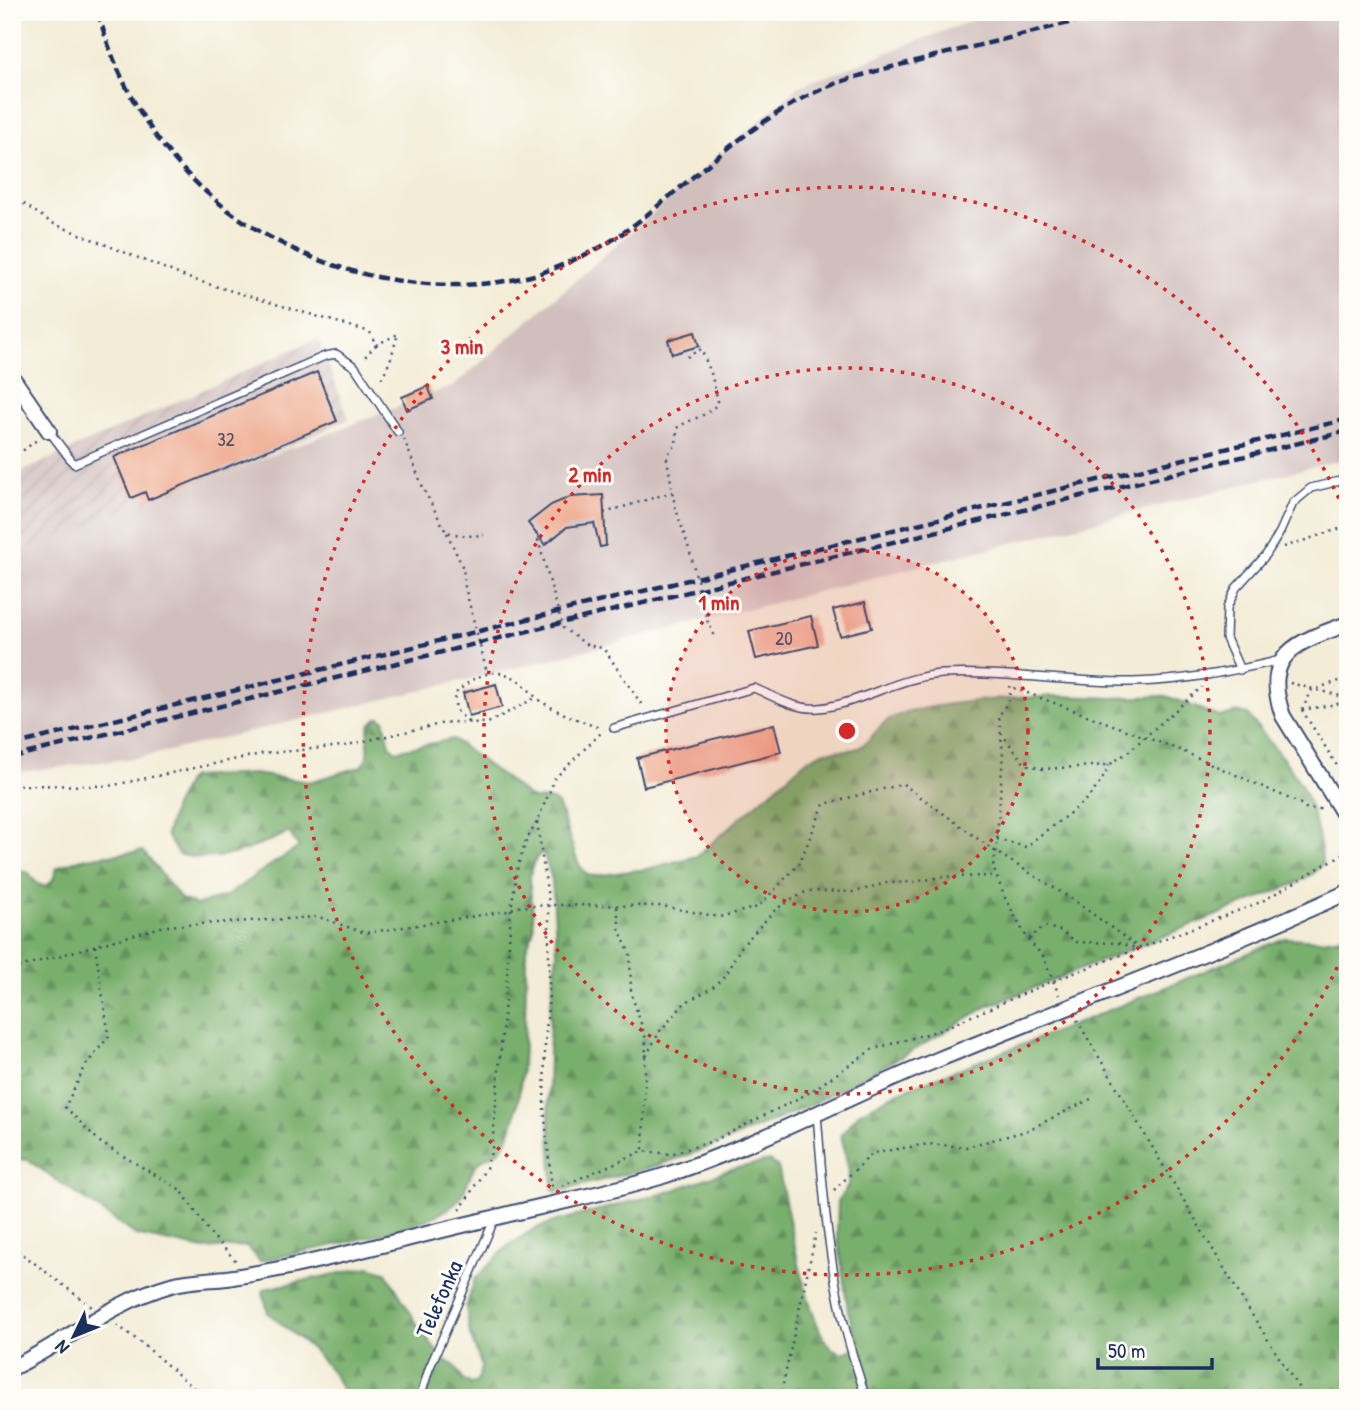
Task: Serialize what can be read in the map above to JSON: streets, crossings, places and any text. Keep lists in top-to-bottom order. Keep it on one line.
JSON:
{"streets":{"lane":["Telefonka"]},"house_numbers":["32","20"],"scale_bar":"50 m","north":"bottom left","rings":["3 min","2 min","1 min"]}
